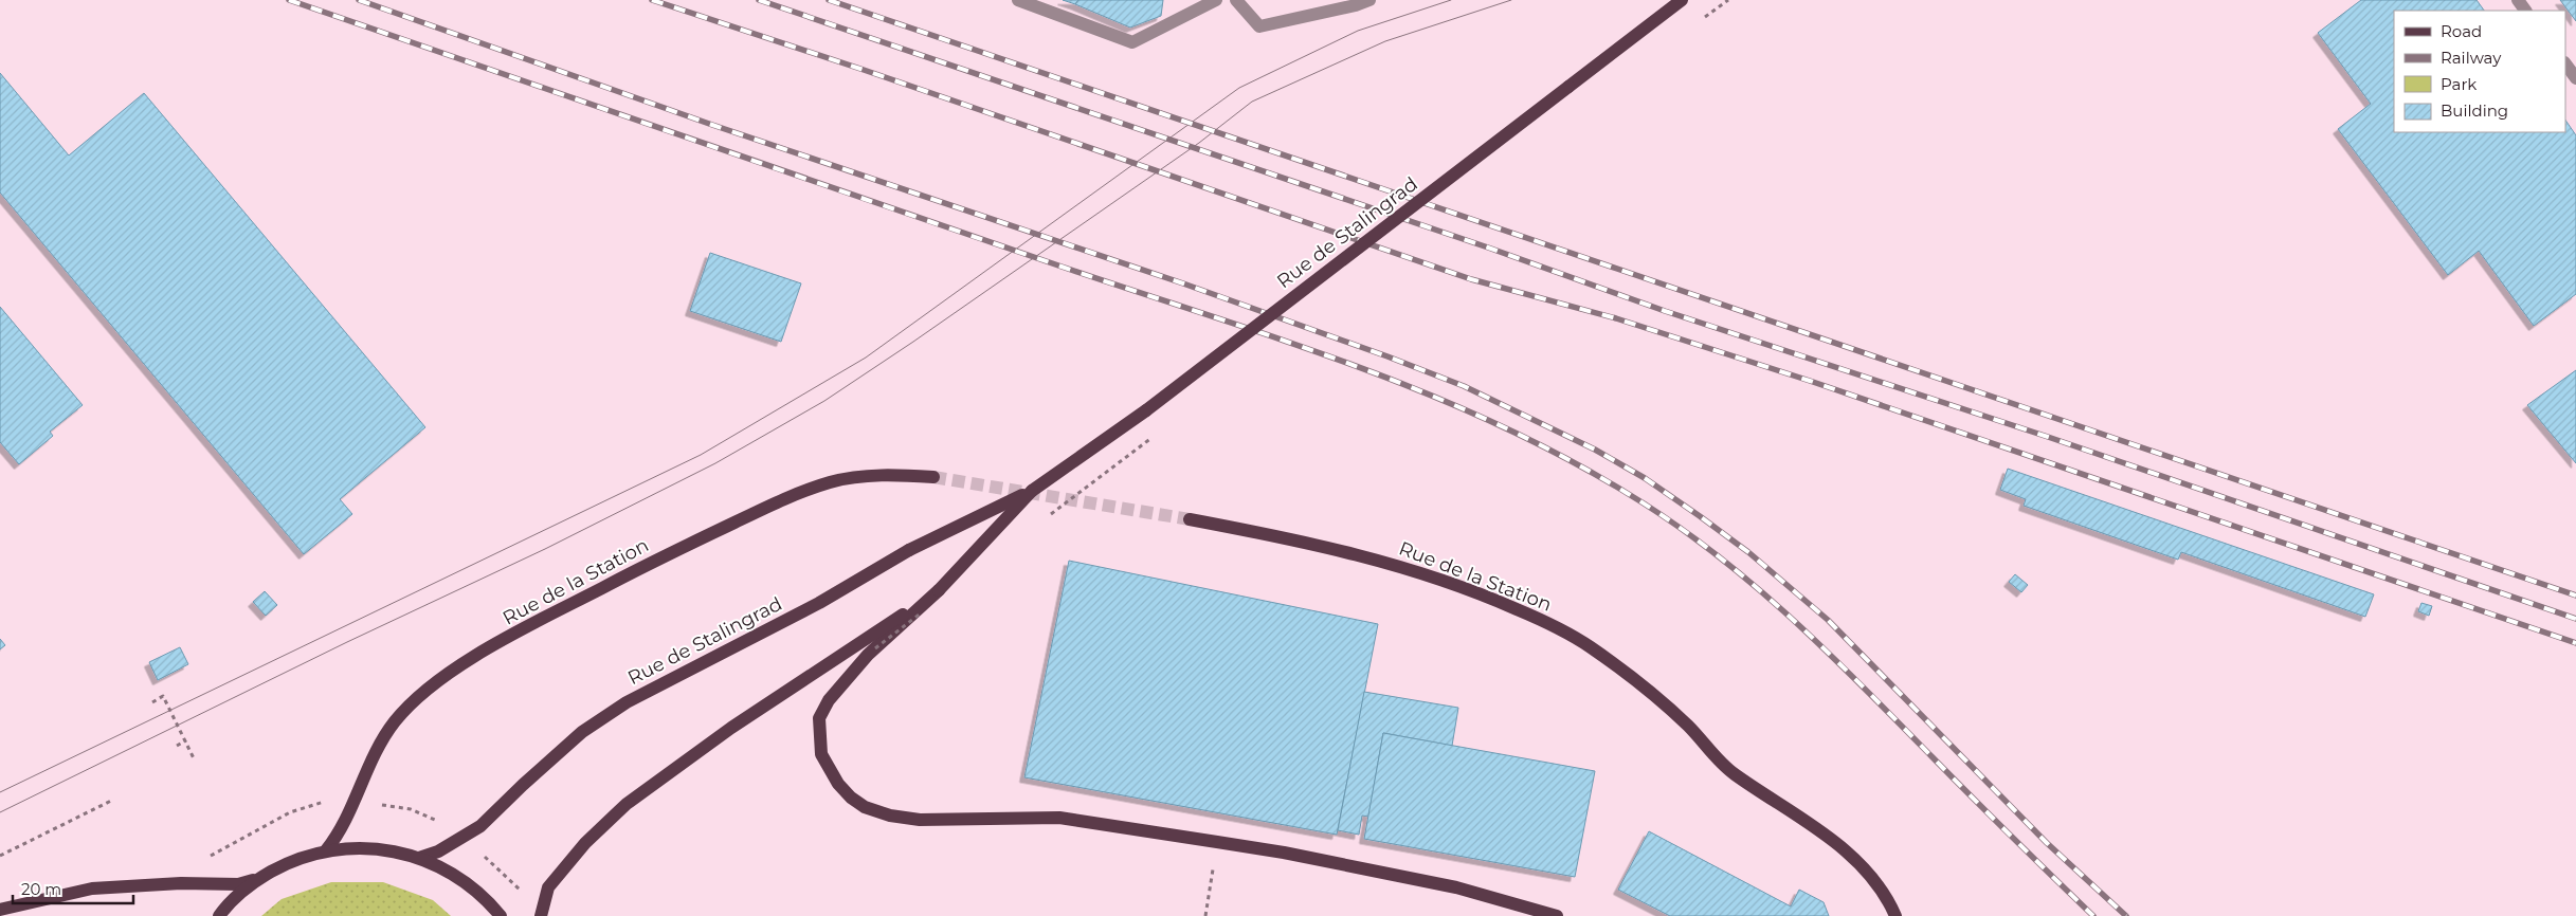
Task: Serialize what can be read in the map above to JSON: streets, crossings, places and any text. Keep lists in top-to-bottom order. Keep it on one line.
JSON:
{"streets":{"main road":["Rue de Stalingrad","Rue de la Station"]},"legend":["Road","Railway","Park","Building"],"scale_bar":"20 m"}
